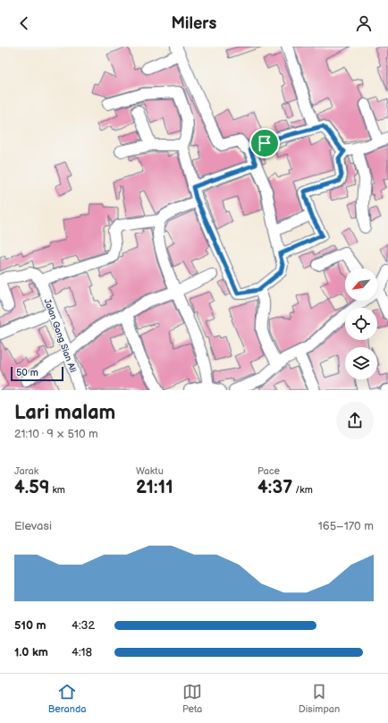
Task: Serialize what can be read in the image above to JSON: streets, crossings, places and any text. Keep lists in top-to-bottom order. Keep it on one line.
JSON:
{"streets":{"street":["Jalan Gang Sian Ali"]},"scale_bar":"50 m","north":"bottom left","page":{"header":"Milers","scale":"50 m","heading":["Lari malam","21:10 · 9 × 510 m"],"stats":[["Jarak","4.59 km"],["Waktu","21:11"],["Pace","4:37 /km"]],"chart":["Elevasi","165–170 m"],"list":[{"name":"510 m","note":"4:32"},{"name":"1.0 km","note":"4:18"}],"tabs":["Beranda","Peta","Disimpan"]}}
